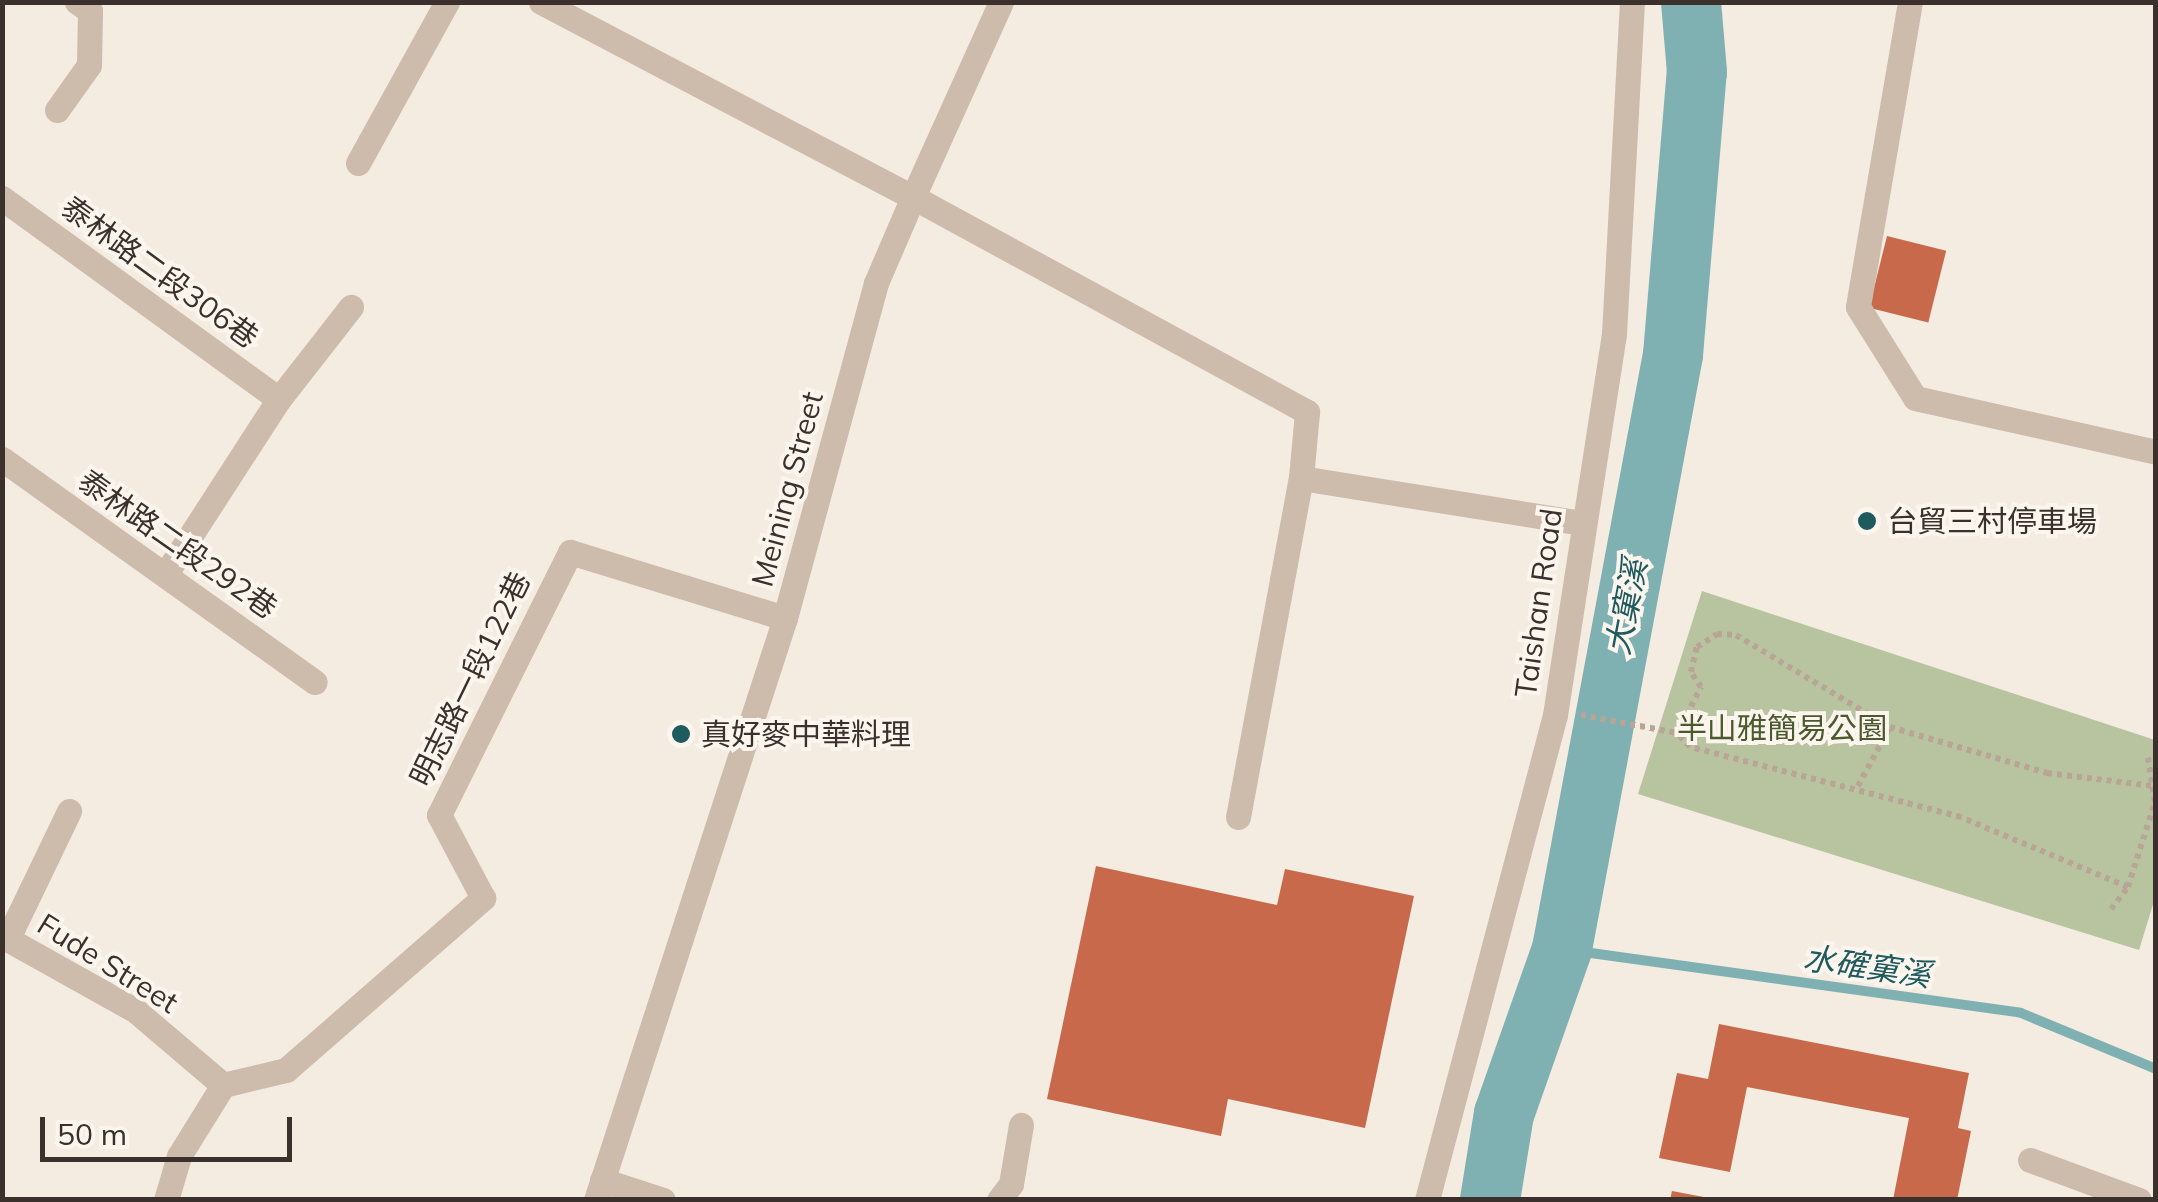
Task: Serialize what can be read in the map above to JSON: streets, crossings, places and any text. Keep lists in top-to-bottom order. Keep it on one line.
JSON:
{"streets":{"street":["泰林路二段306巷","Meining Street","泰林路二段292巷","Taishan Road","明志路一段122巷","Fude Street"]},"crossings":[["Meining Street","明志路一段122巷"],["明志路一段122巷","Fude Street"]],"water":["大窠溪","水確窠溪"],"parks":["半山雅簡易公園"],"places":["台貿三村停車場","真好麥中華料理"],"scale_bar":"50 m"}
